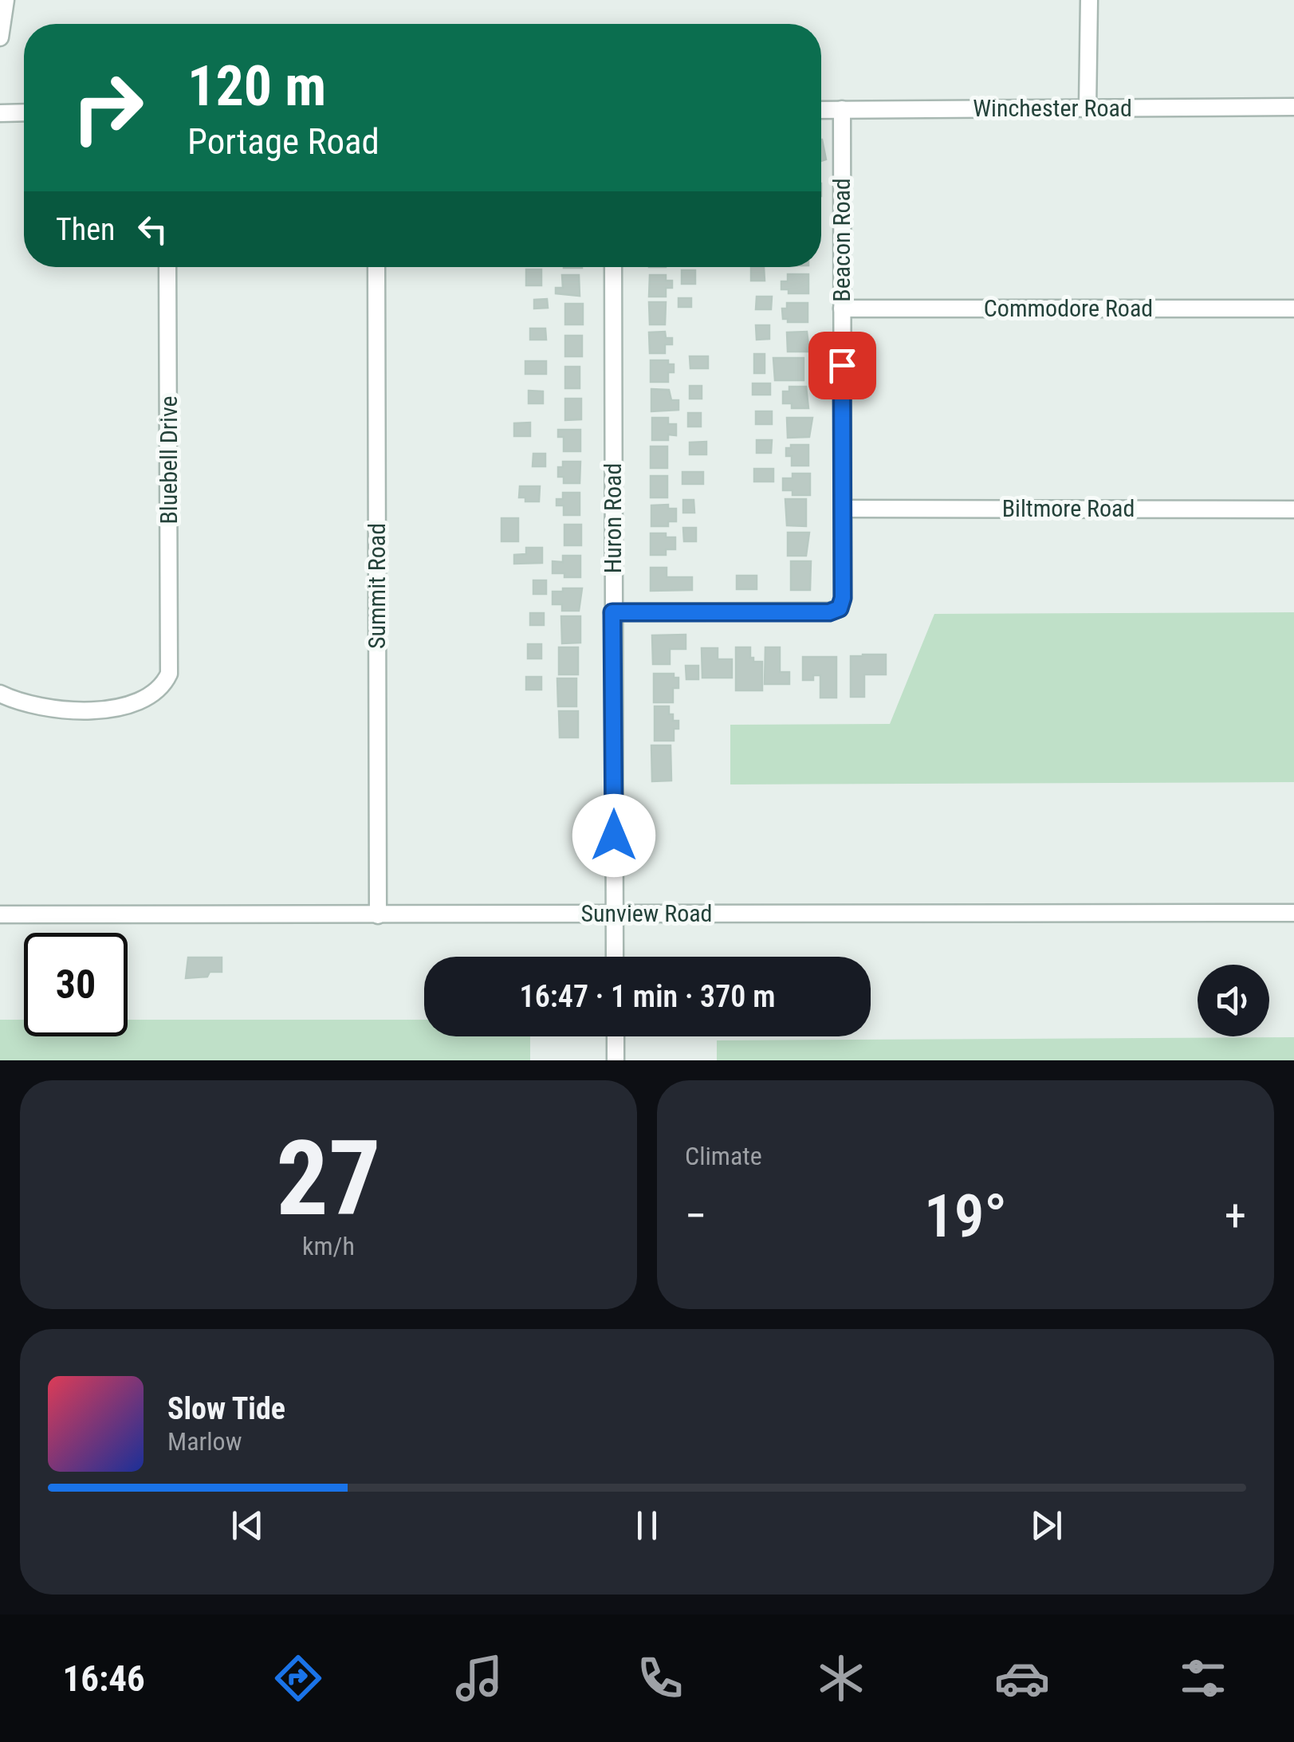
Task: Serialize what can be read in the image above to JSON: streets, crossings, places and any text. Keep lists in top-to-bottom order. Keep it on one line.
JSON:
{"streets":{"street":["Winchester Road","Beacon Road","Commodore Road","Bluebell Drive","Biltmore Road","Huron Road","Summit Road","Sunview Road"]},"crossings":[["Winchester Road","Beacon Road"],["Beacon Road","Commodore Road"],["Beacon Road","Biltmore Road"],["Beacon Road","Huron Road"],["Huron Road","Sunview Road"],["Summit Road","Sunview Road"]],"page":{"turn":["120 m","Portage Road"],"then":"Then","limit":"30","trip":"16:47 · 1 min · 370 m","tile":[["27","km/h"],"Climate"],"heat":["−","19°","+"],"song":["Slow Tide","Marlow"],"tabs":"16:46"}}
